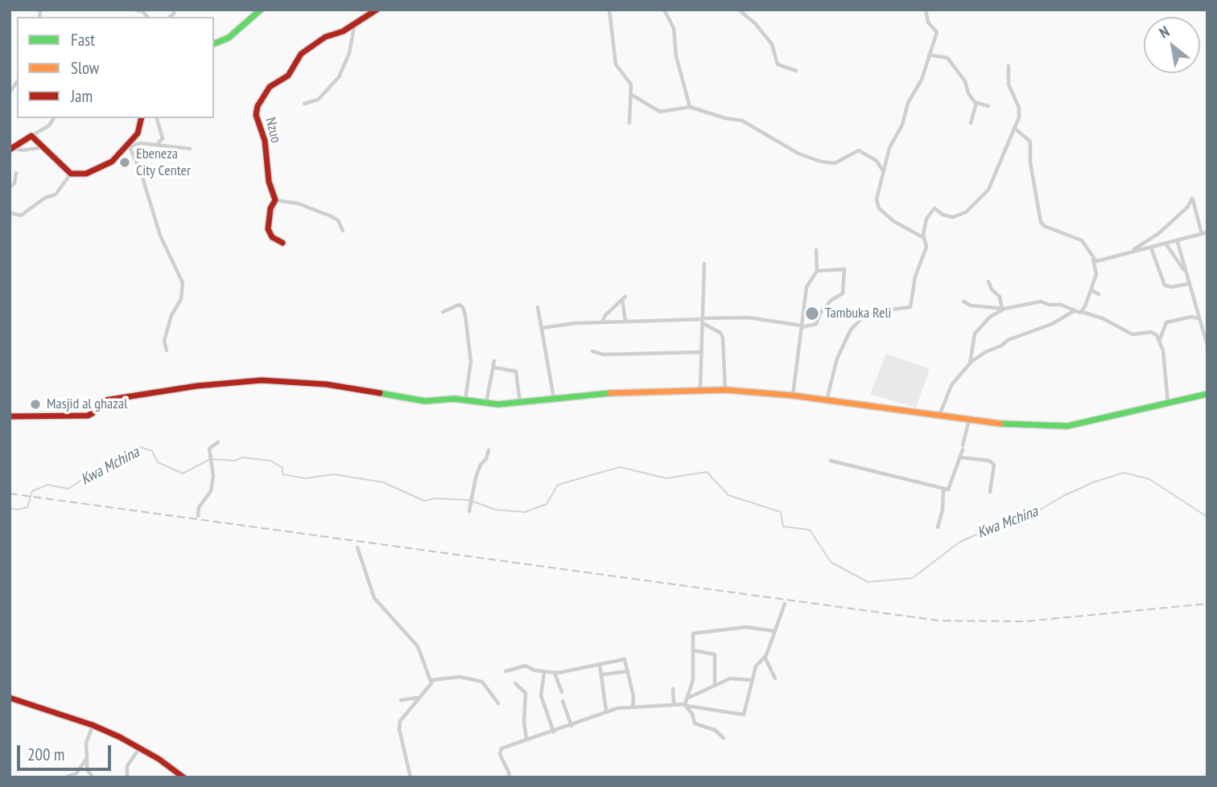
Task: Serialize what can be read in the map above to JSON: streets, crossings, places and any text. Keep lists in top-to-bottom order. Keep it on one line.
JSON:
{"streets":{"main road":["Nzuo"]},"water":["Kwa Mchina"],"places":["Ebeneza City Center","Tambuka Reli","Masjid al ghazal"],"legend":["Fast","Slow","Jam"],"scale_bar":"200 m","north":"top left"}
